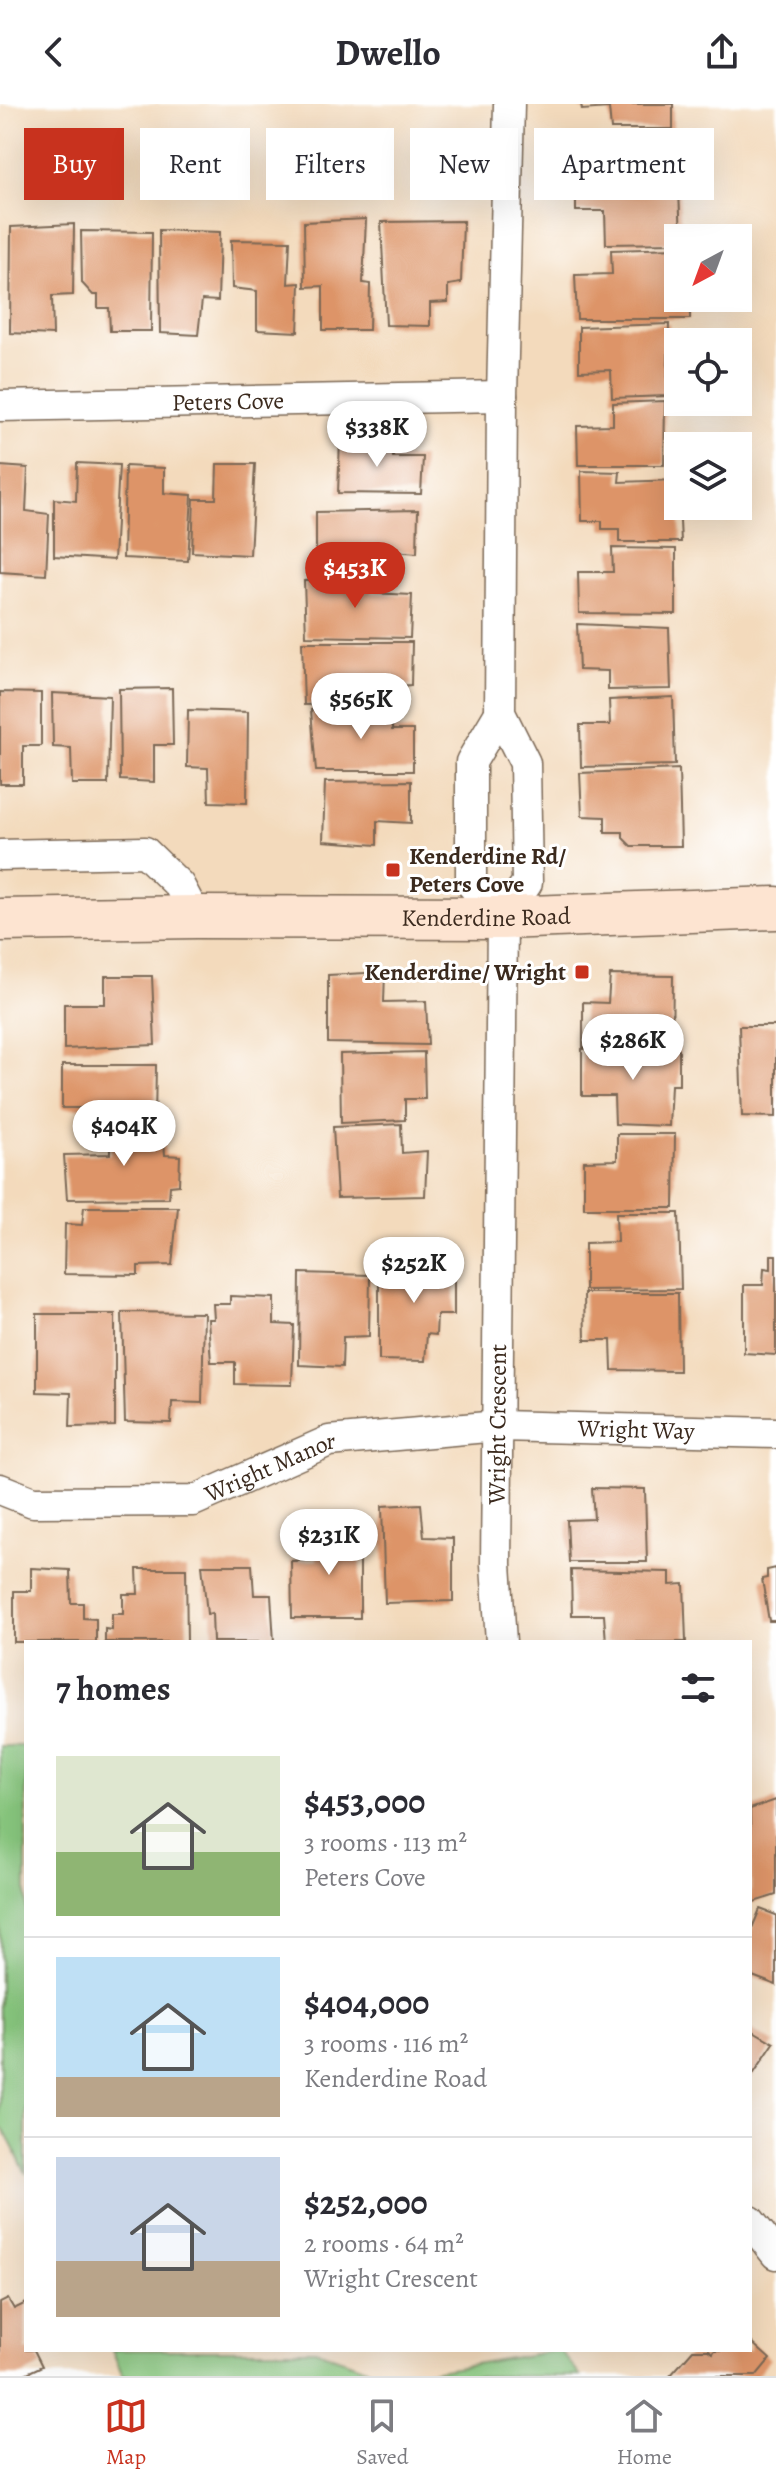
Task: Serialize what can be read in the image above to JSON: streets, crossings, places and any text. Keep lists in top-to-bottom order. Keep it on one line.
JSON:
{"streets":{"street":["Peters Cove","Kenderdine Road","Wright Crescent","Wright Way","Wright Manor"]},"crossings":[["Kenderdine Road","Wright Crescent"],["Wright Crescent","Wright Way"],["Wright Crescent","Wright Manor"],["Wright Way","Wright Manor"]],"places":{"transit":["Kenderdine Rd/ Peters Cove","Kenderdine/ Wright"]},"north":"bottom left","page":{"header":"Dwello","chip":["Buy","Rent","Filters","New","Apartment"],"price":["$338K","$453K","$565K","$286K","$404K","$252K","$231K"],"heading":"7 homes","list":[{"name":"$453,000","note":"3 rooms · 113 m² · Peters Cove"},{"name":"$404,000","note":"3 rooms · 116 m² · Kenderdine Road"},{"name":"$252,000","note":"2 rooms · 64 m² · Wright Crescent"}],"tabs":["Map","Saved","Home"]}}
